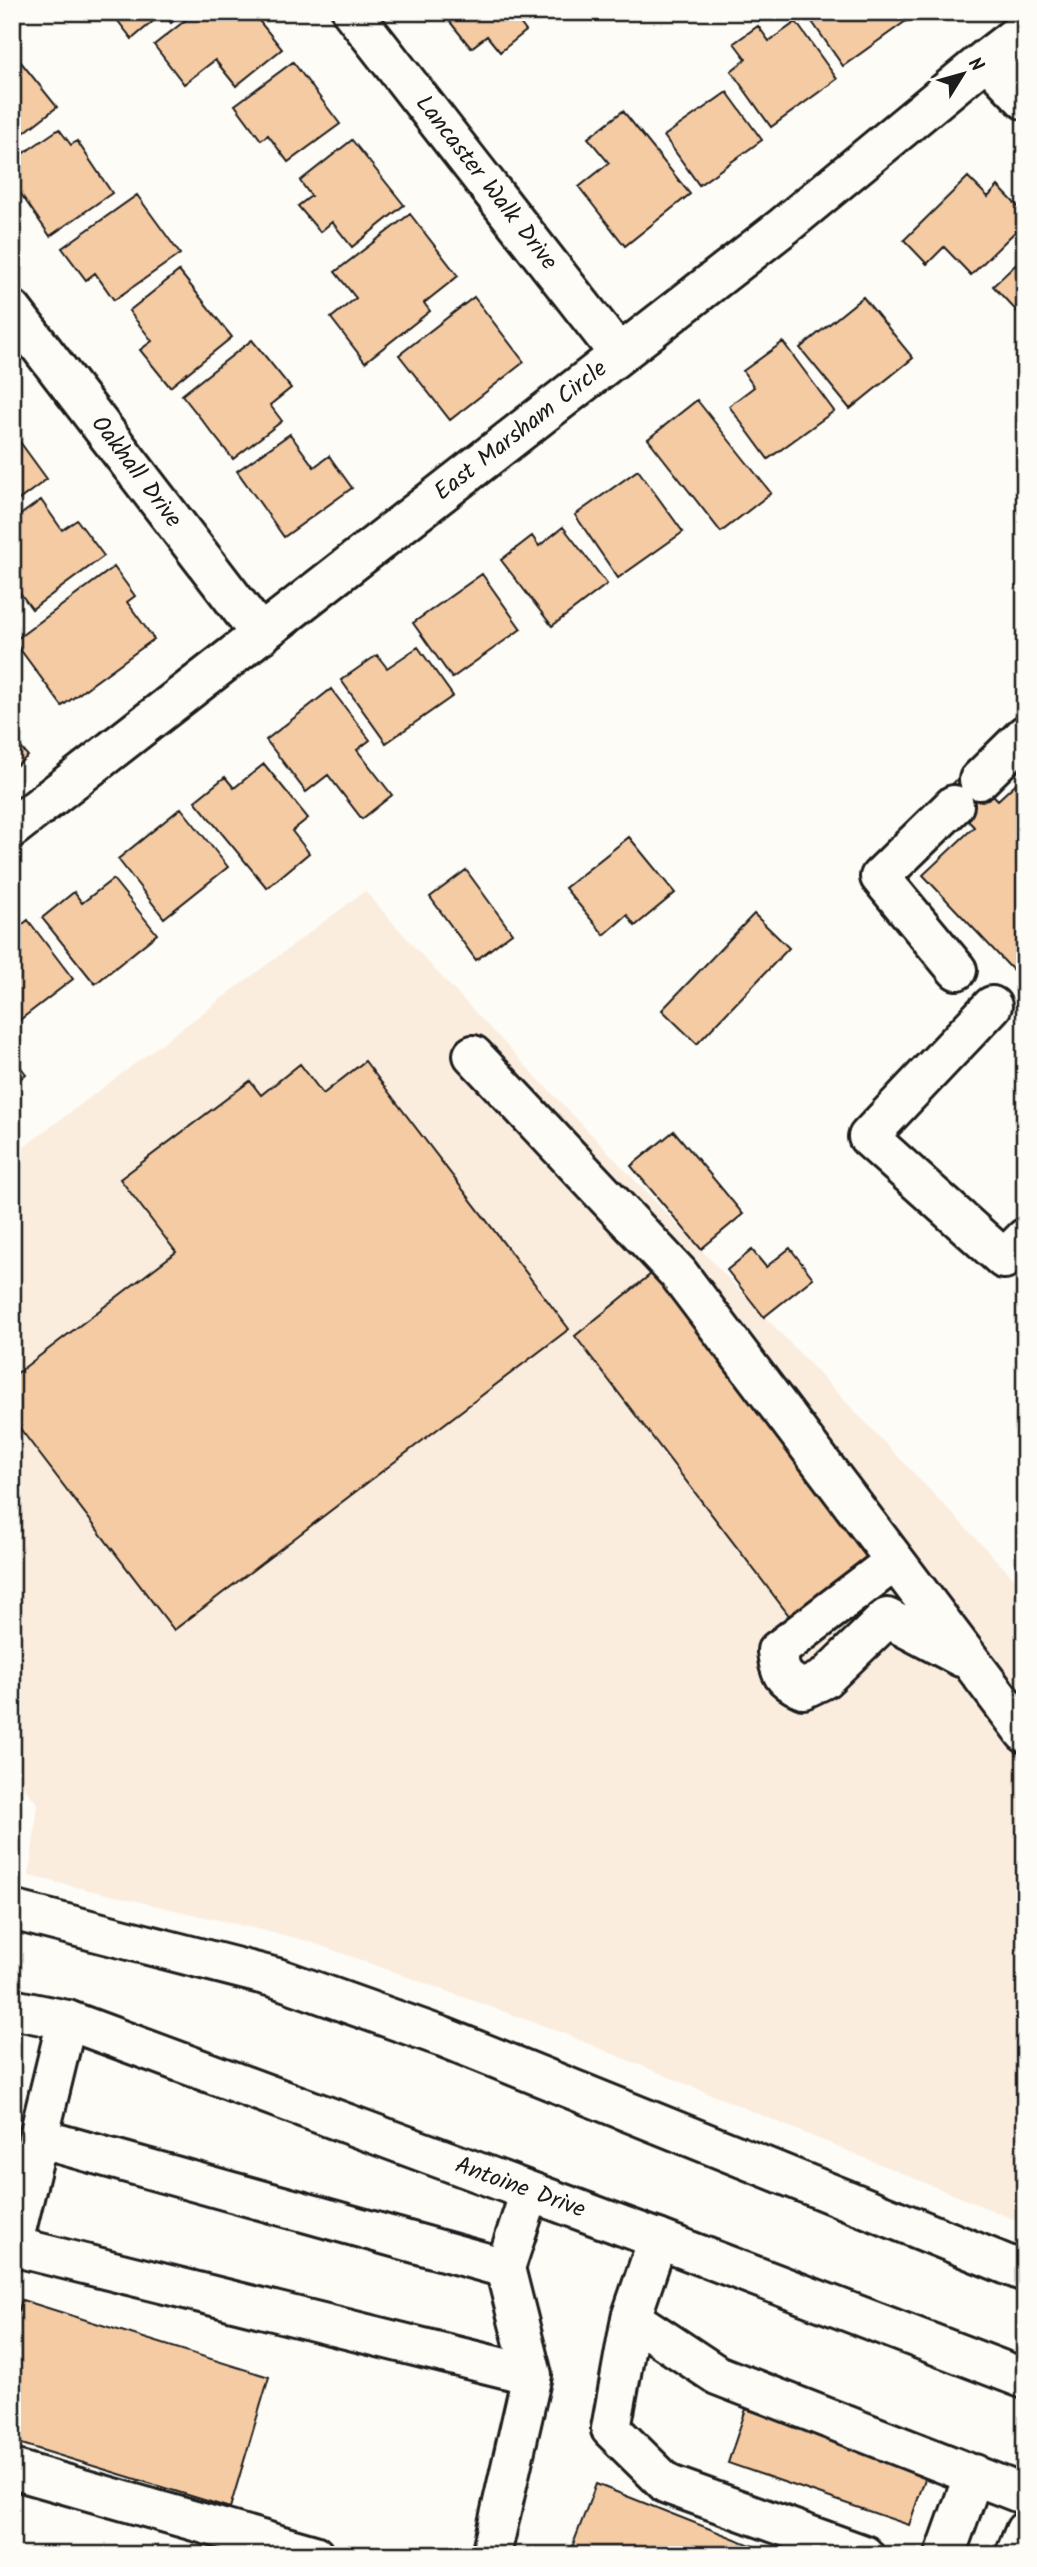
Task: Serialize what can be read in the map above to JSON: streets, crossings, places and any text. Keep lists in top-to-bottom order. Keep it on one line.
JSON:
{"streets":{"street":["Lancaster Walk Drive","East Marsham Circle","Oakhall Drive","Antoine Drive"]},"crossings":[["Lancaster Walk Drive","East Marsham Circle"],["East Marsham Circle","Oakhall Drive"]],"north":"top right"}
